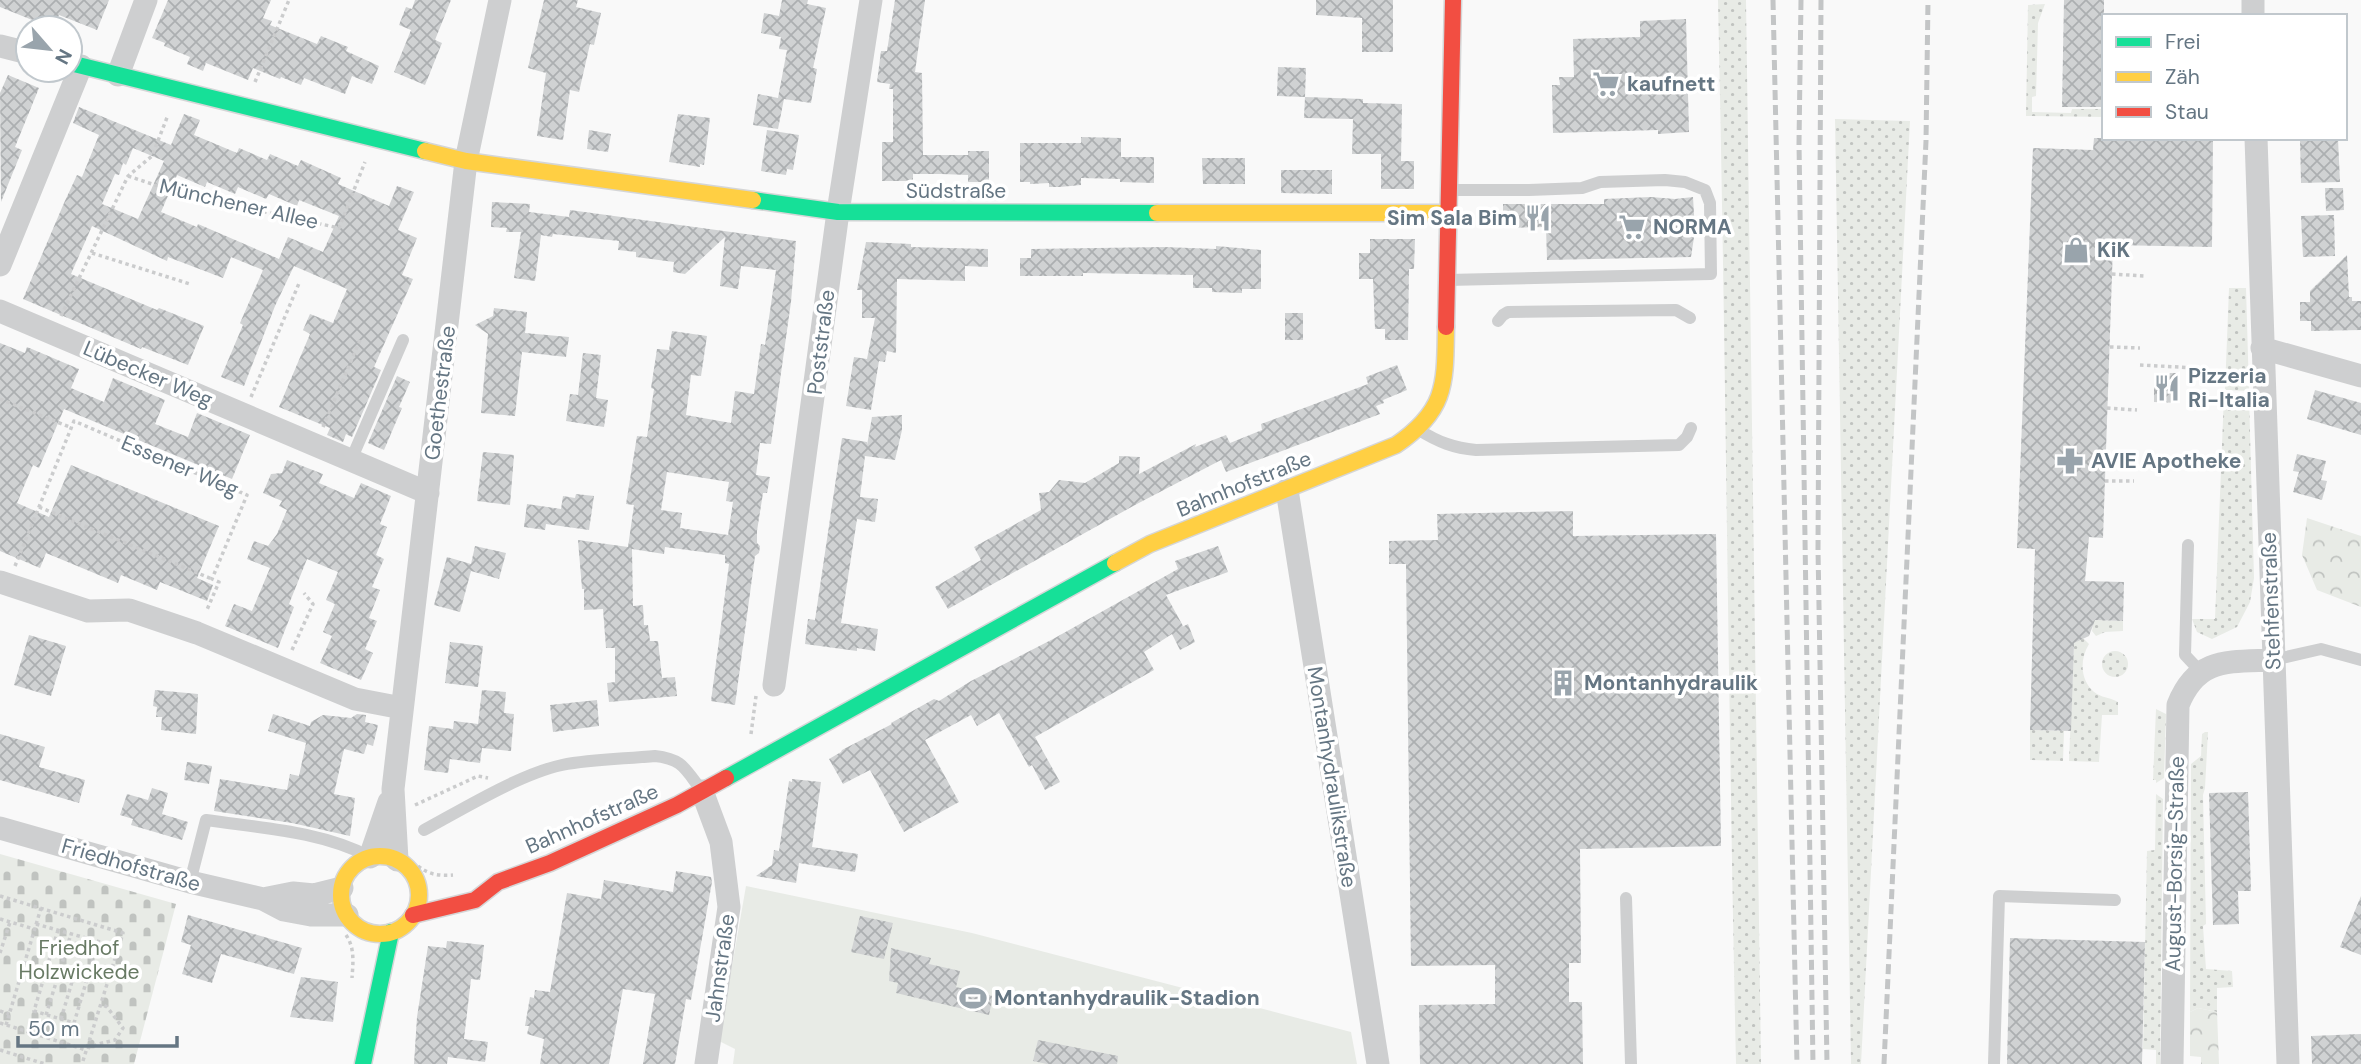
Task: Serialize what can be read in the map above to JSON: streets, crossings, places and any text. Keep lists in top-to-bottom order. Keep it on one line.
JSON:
{"streets":{"main road":["Südstraße","Goethestraße","Bahnhofstraße"],"street":["Poststraße","Lübecker Weg","Stehfenstraße","Montanhydraulikstraße","August-Borsig-Straße","Friedhofstraße","Jahnstraße"],"path":["Münchener Allee","Essener Weg"]},"crossings":[["Südstraße","Poststraße"],["Südstraße","Goethestraße"],["Südstraße","Bahnhofstraße"],["Lübecker Weg","Goethestraße"],["Goethestraße","Bahnhofstraße"],["Goethestraße","Friedhofstraße"],["Bahnhofstraße","Montanhydraulikstraße"],["Bahnhofstraße","Friedhofstraße"],["Bahnhofstraße","Jahnstraße"]],"parks":["Friedhof Holzwickede"],"places":{"supermarket":["kaufnett","NORMA"],"restaurant":["Sim Sala Bim","Pizzeria Ri-Italia"],"shop":["KiK"],"pharmacy":["AVIE Apotheke"],"building":["Montanhydraulik"],"sports":["Montanhydraulik-Stadion"]},"legend":["Frei","Zäh","Stau"],"scale_bar":"50 m","north":"bottom right"}
